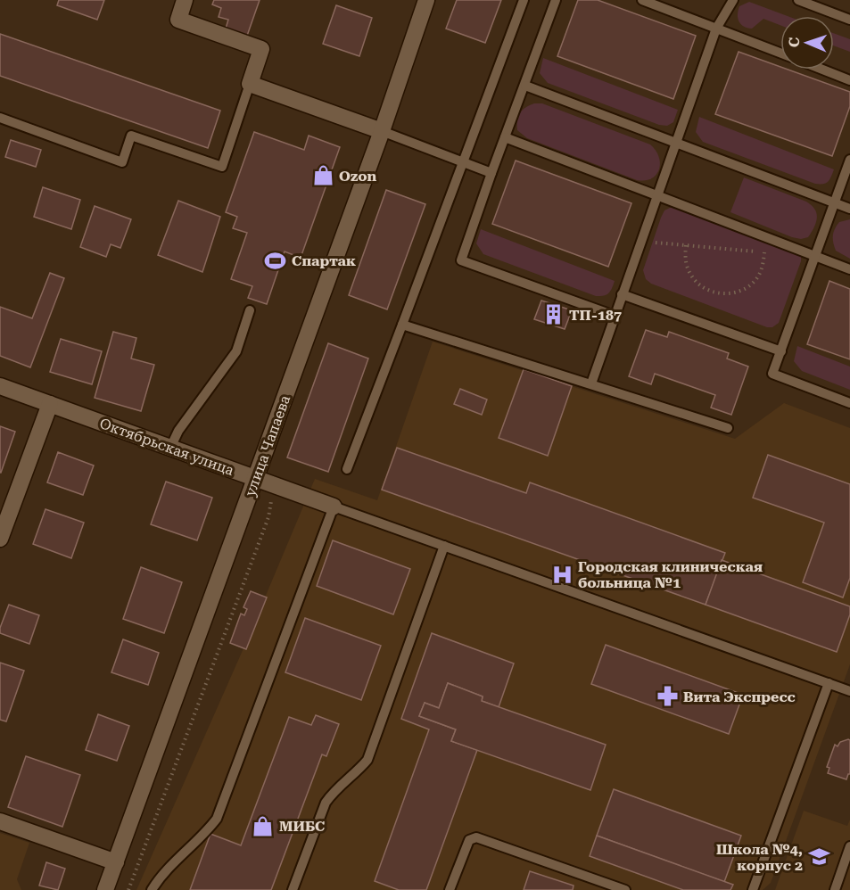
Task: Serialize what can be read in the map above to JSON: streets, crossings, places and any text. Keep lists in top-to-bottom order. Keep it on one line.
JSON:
{"streets":{"street":["улица Чапаева","Октябрьская улица"]},"crossings":[["улица Чапаева","Октябрьская улица"]],"places":{"shop":["Ozon","МИБС"],"sports":["Спартак"],"building":["ТП-187"],"hospital":["Городская клиническая больница №1"],"pharmacy":["Вита Экспресс"],"school or university":["Школа №4, корпус 2"]},"north":"left"}
